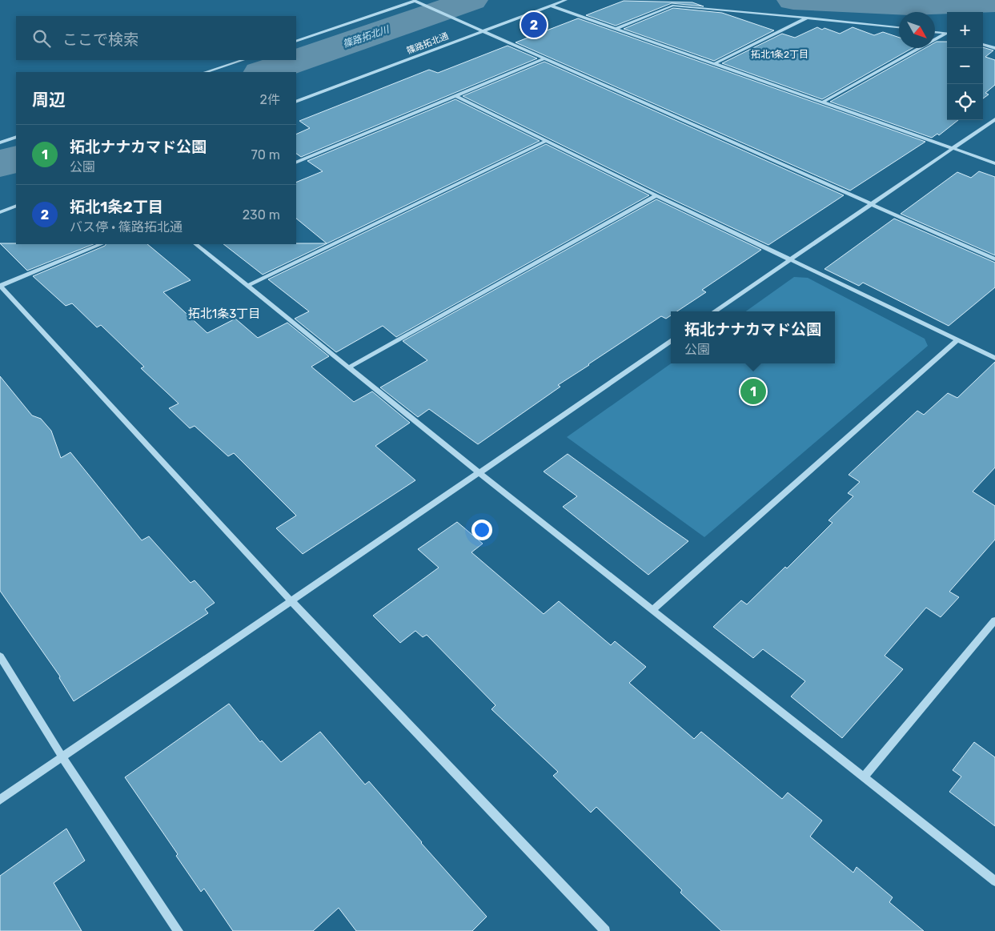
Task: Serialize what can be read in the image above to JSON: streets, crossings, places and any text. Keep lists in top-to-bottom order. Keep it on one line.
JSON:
{"streets":{"street":["篠路拓北通"]},"districts":["拓北1条2丁目","拓北1条3丁目"],"water":["篠路拓北川"],"north":"bottom right","page":{"pins":["2","1"],"map_buttons":["+","−"],"search":"ここで検索","heading":["周辺","2件"],"list":[{"mark":"1","name":"拓北ナナカマド公園","note":"公園","value":"70 m"},{"mark":"2","name":"拓北1条2丁目","note":"バス停 · 篠路拓北通","value":"230 m"}],"popup":["拓北ナナカマド公園","公園"]}}
